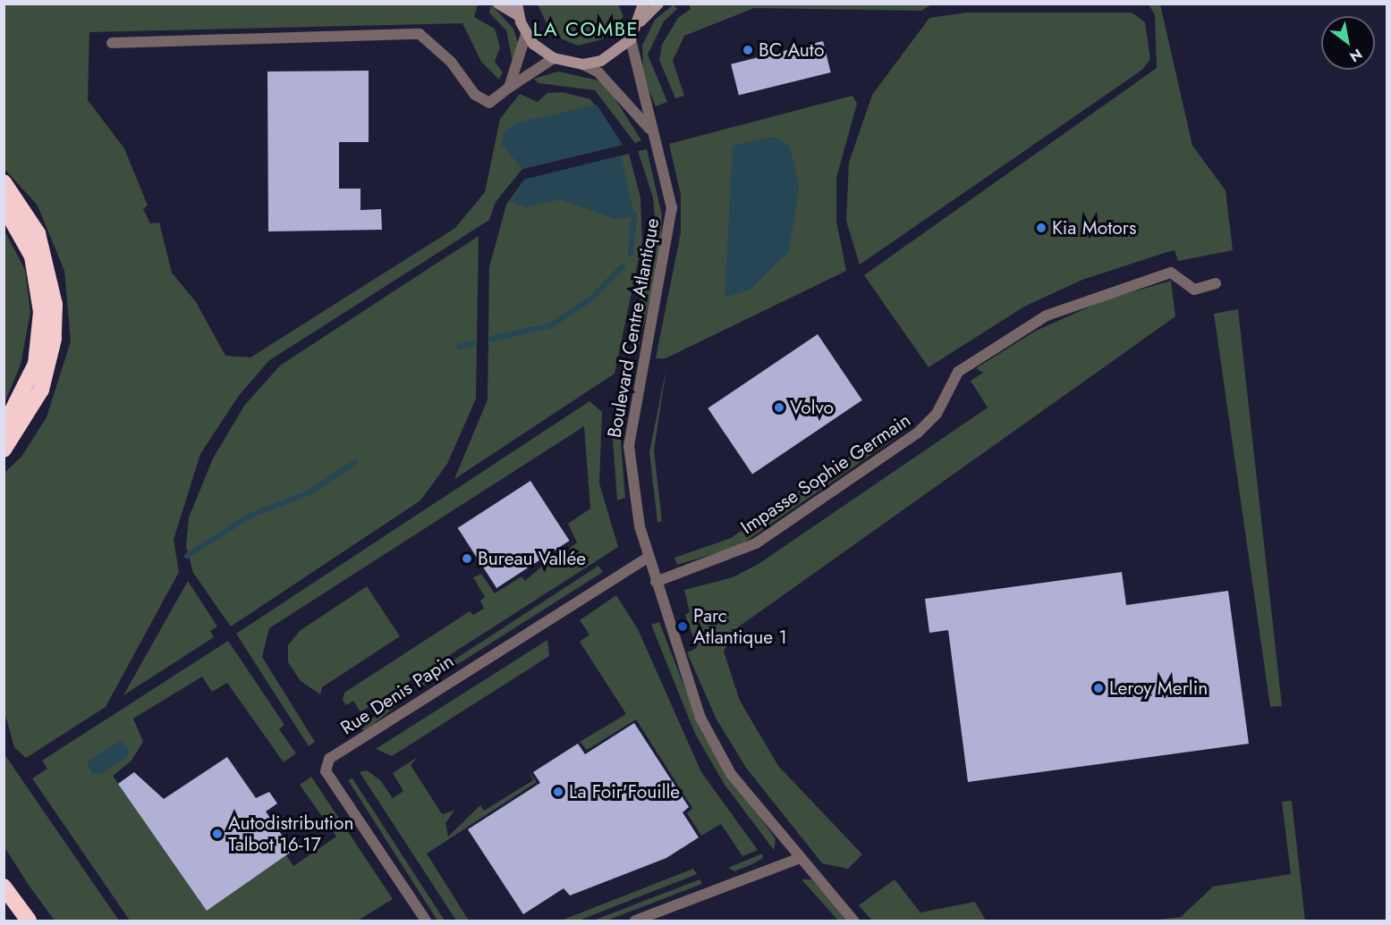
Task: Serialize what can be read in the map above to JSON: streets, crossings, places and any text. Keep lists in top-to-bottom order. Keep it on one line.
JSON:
{"streets":{"street":["Boulevard Centre Atlantique","Impasse Sophie Germain","Rue Denis Papin"]},"crossings":[["Boulevard Centre Atlantique","Impasse Sophie Germain"],["Boulevard Centre Atlantique","Rue Denis Papin"]],"districts":["LA COMBE"],"places":["BC Auto","Kia Motors","Volvo","Bureau Vallée","Parc Atlantique 1","Leroy Merlin","La Foir'Fouille","Autodistribution Talbot 16-17"],"north":"bottom right"}
